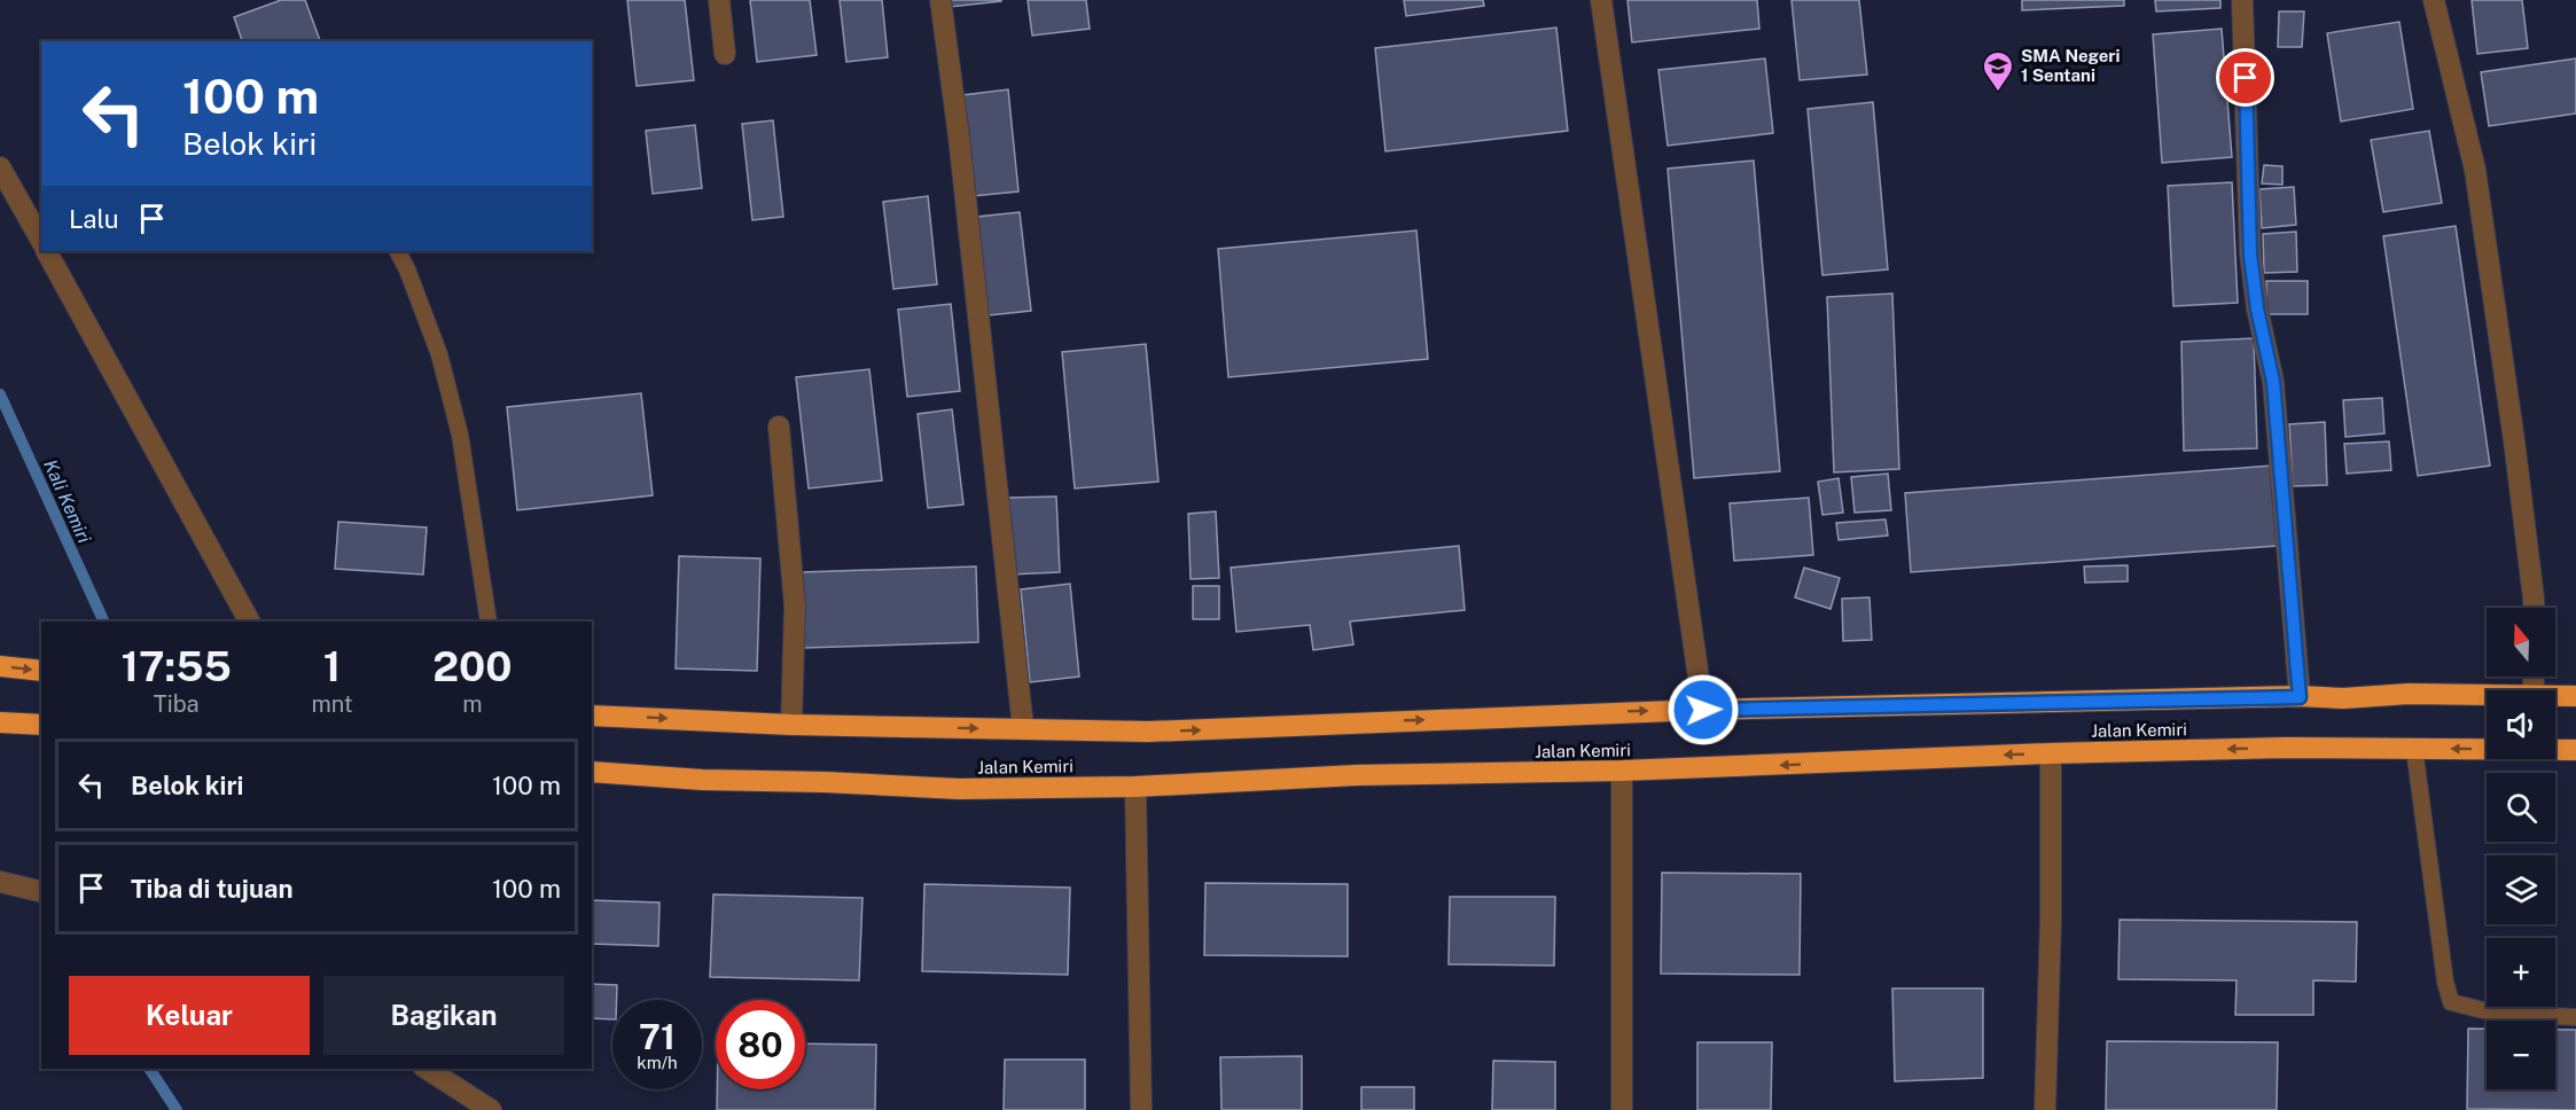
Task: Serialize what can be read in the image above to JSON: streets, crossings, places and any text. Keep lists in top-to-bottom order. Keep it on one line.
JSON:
{"streets":{"highway":["Jalan Kemiri"]},"water":["Kali Kemiri"],"places":{"school or university":["SMA Negeri 1 Sentani"]},"north":"top","page":{"turn":["100 m","Belok kiri"],"then":"Lalu","map_buttons":["+","−"],"eta":["17:55","Tiba","1","mnt","200","m"],"list":[{"name":"Belok kiri","value":"100 m"},{"name":"Tiba di tujuan","value":"100 m"}],"buttons":["Keluar","Bagikan"],"speed":"71 km/h","limit":"80"}}
